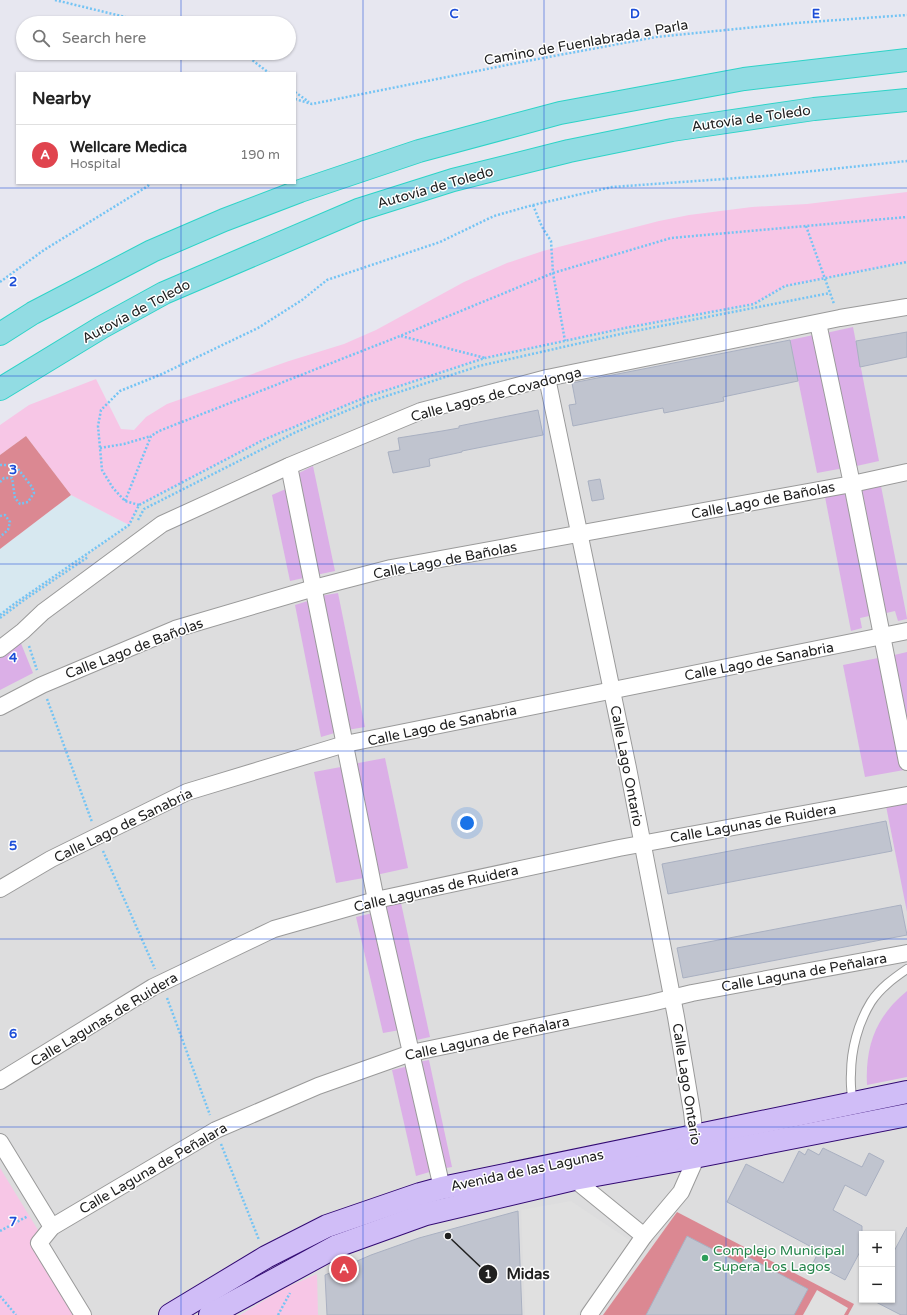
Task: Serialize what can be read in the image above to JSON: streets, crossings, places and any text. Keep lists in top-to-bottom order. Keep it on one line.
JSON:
{"streets":{"highway":["Autovía de Toledo"],"main road":["Avenida de las Lagunas"],"street":["Calle Lagos de Covadonga","Calle Lago de Bañolas","Calle Lago de Sanabria","Calle Lago Ontario","Calle Lagunas de Ruidera","Calle Laguna de Peñalara"],"path":["Camino de Fuenlabrada a Parla"]},"crossings":[["Calle Lagos de Covadonga","Calle Lago Ontario"],["Calle Lago de Bañolas","Calle Lago Ontario"],["Calle Lago de Sanabria","Calle Lago Ontario"],["Calle Lago Ontario","Calle Lagunas de Ruidera"],["Calle Lago Ontario","Calle Laguna de Peñalara"],["Calle Lago Ontario","Avenida de las Lagunas"]],"places":["Midas","Complejo Municipal Supera Los Lagos"],"page":{"search":"Search here","heading":"Nearby","list":[{"mark":"A","name":"Wellcare Medica","note":"Hospital","value":"190 m"}],"map_buttons":["+","−"],"pins":"A"},"grid":{"columns":["C","D","E"],"rows":["2","3","4","5","6","7"]}}
